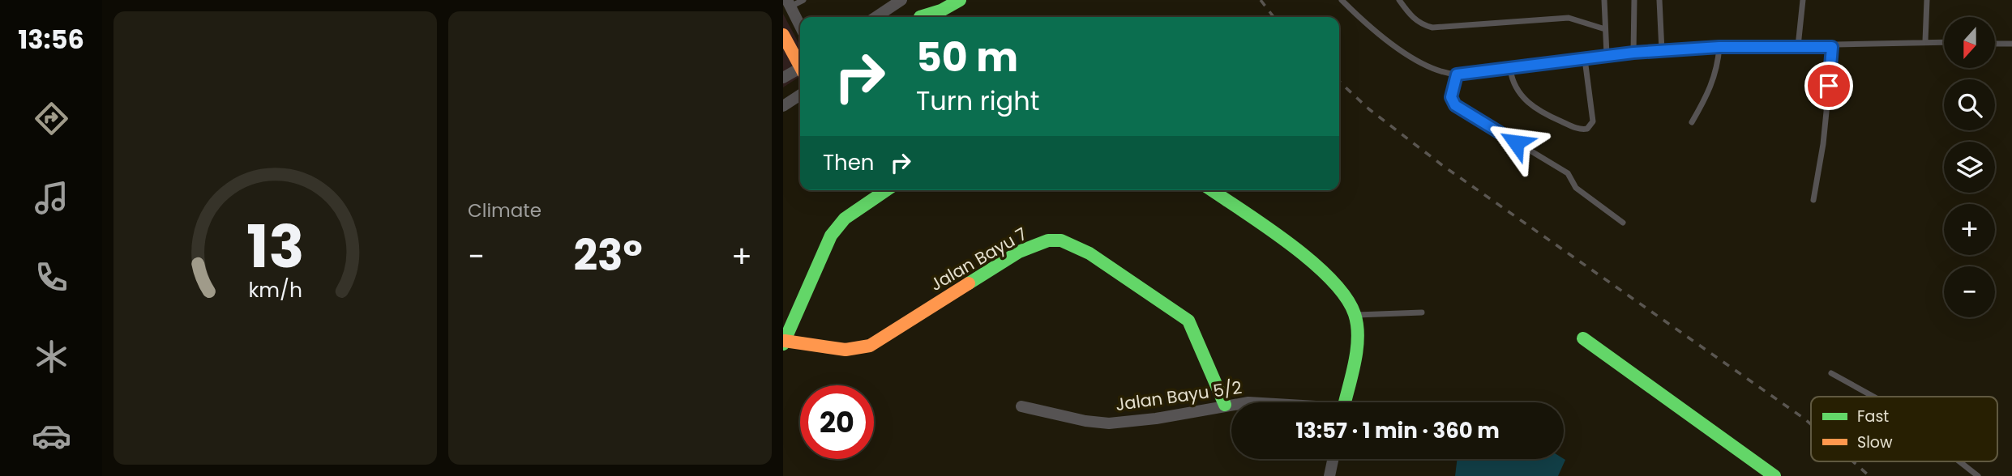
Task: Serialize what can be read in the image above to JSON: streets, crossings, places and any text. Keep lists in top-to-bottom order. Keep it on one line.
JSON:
{"streets":{"street":["Jalan Bayu 7","Jalan Bayu 5/2"]},"crossings":[["Jalan Bayu 7","Jalan Bayu 5/2"]],"legend":["Fast","Slow"],"north":"bottom","page":{"tabs":"13:56","tile":"Climate","map_buttons":["+","−"],"turn":["50 m","Turn right"],"then":"Then","heat":["−","23°","+"],"limit":"20","trip":"13:57 · 1 min · 360 m","gauge":["13","km/h"]}}
